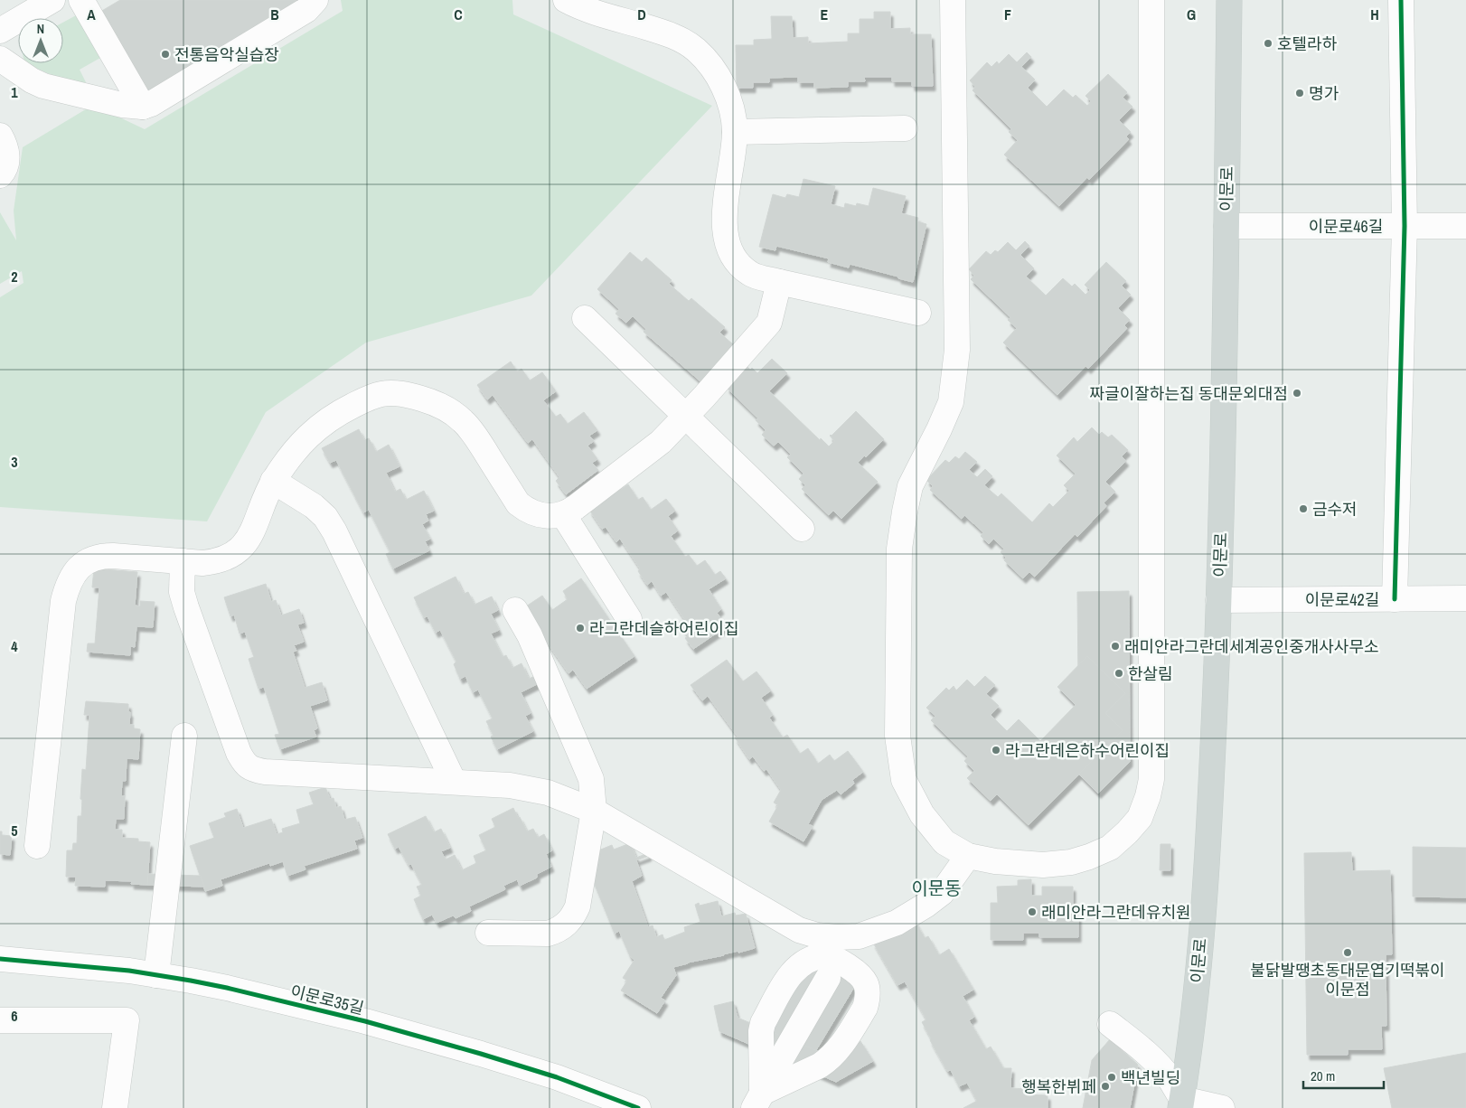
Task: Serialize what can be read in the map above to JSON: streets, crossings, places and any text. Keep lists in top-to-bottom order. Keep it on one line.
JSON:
{"streets":{"main road":["이문로"],"street":["이문로46길","이문로42길","이문로35길"]},"crossings":[["이문로","이문로46길"],["이문로","이문로42길"]],"districts":["이문동"],"places":["호텔라하","전통음악실습장","명가","짜글이잘하는집 동대문외대점","금수저","라그란데슬하어린이집","래미안라그란데세계공인중개사사무소","한살림","라그란데은하수어린이집","래미안라그란데유치원","불닭발땡초동대문엽기떡볶이 이문점","백년빌딩","행복한뷔페"],"scale_bar":"20 m","north":"top","grid":{"columns":["A","B","C","D","E","F","G","H"],"rows":["1","2","3","4","5","6"]}}
